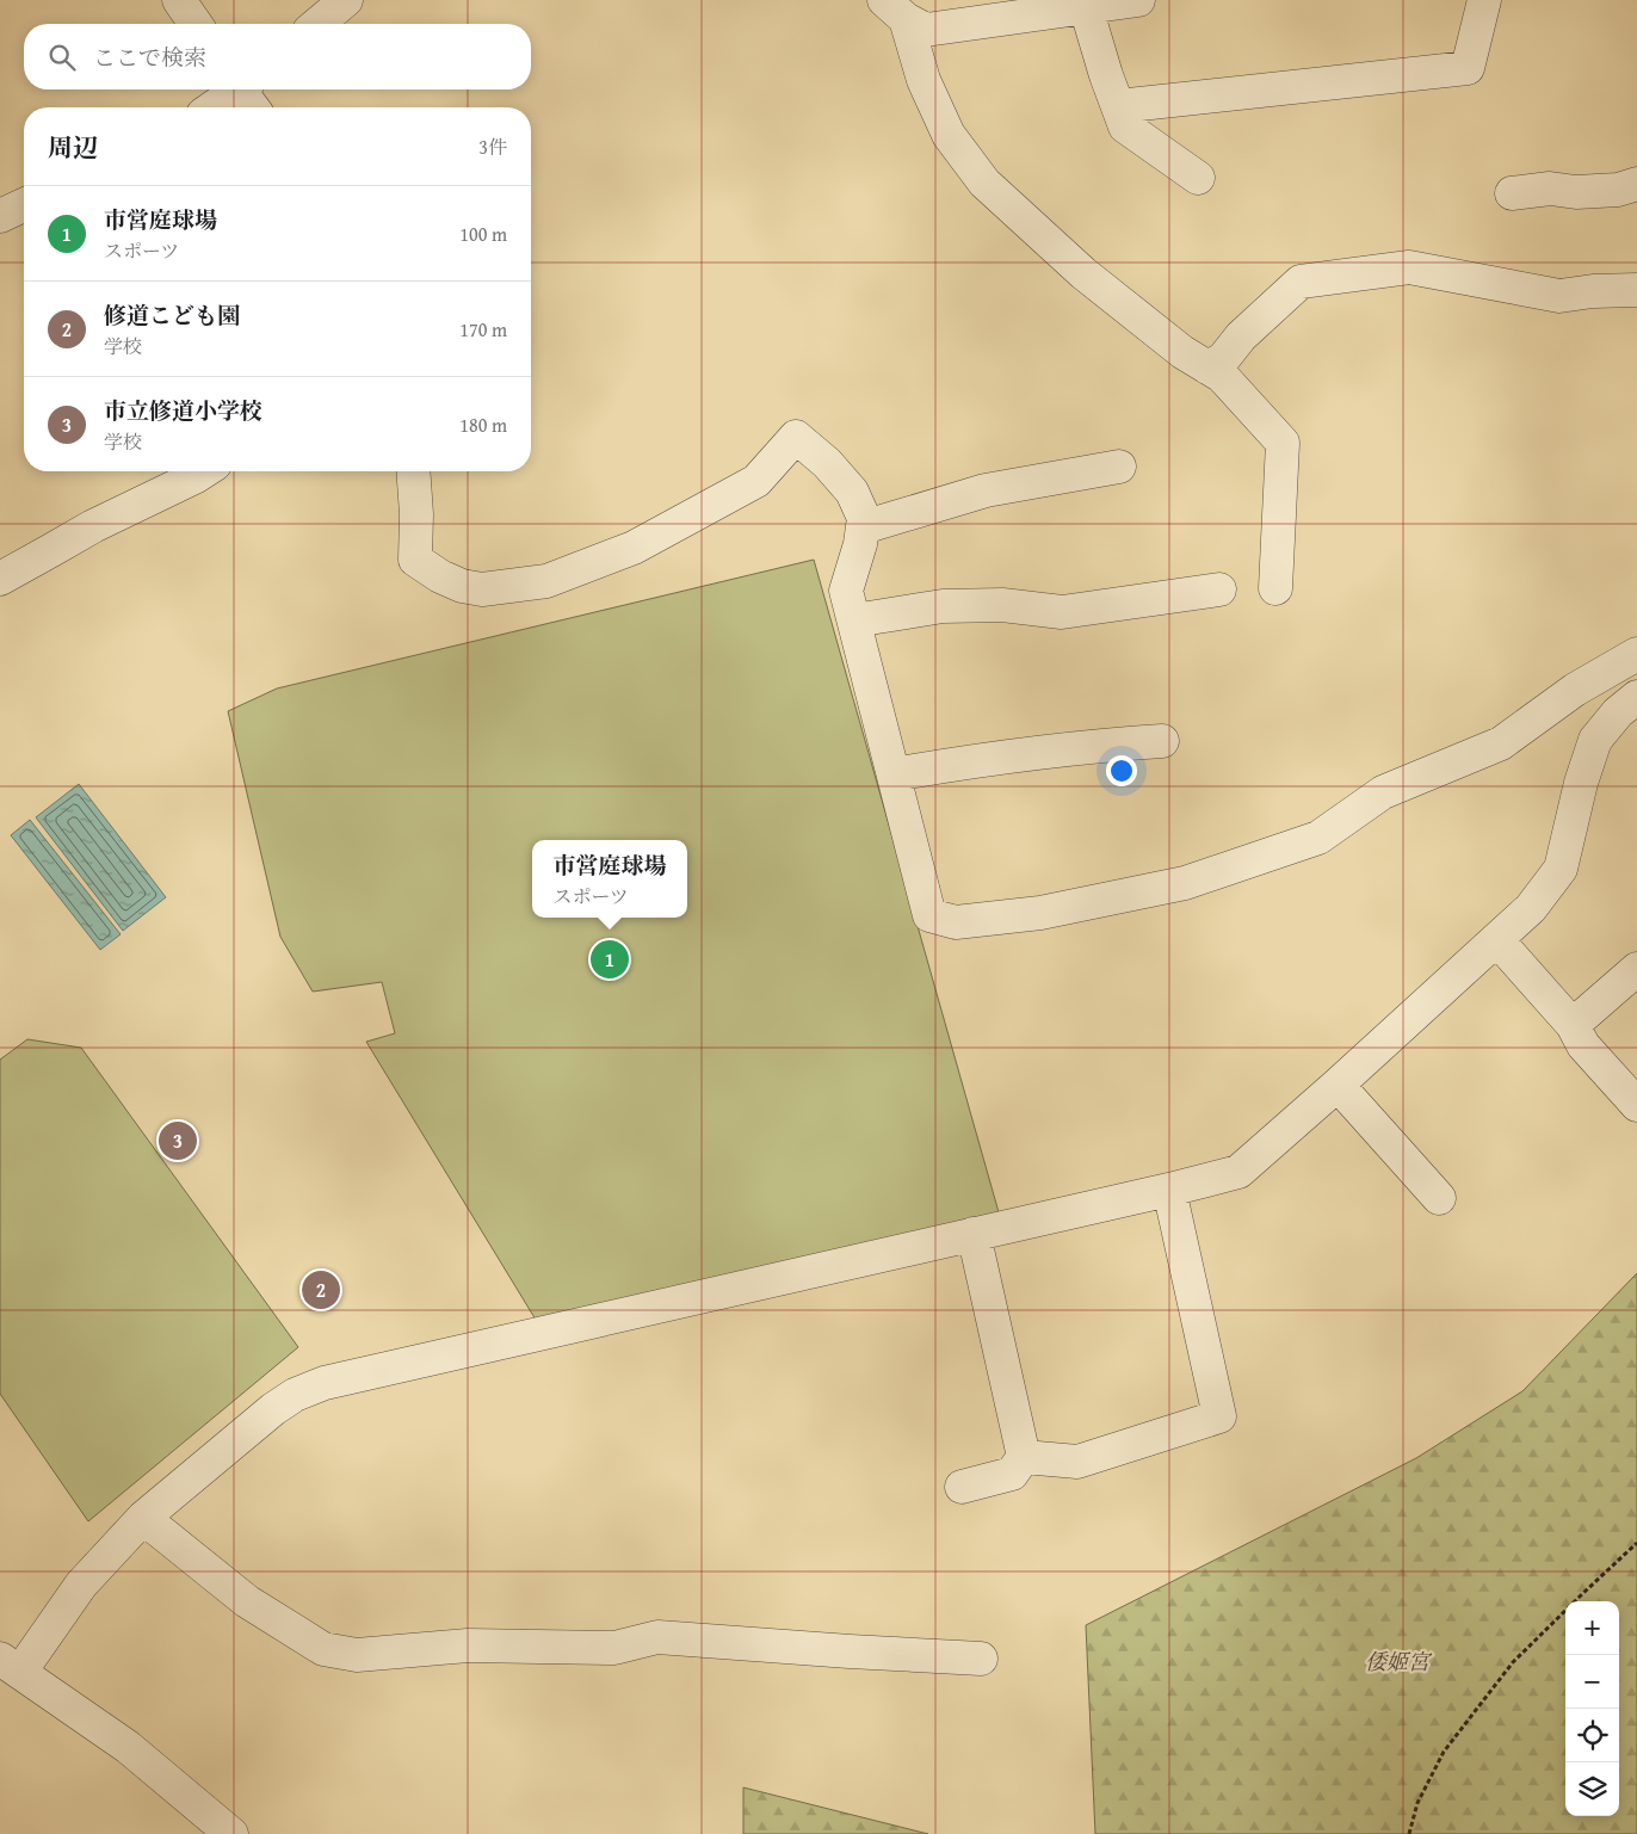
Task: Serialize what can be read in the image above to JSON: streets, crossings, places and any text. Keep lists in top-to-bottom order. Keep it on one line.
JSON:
{"parks":["倭姬宮"],"page":{"search":"ここで検索","heading":["周辺","3件"],"list":[{"mark":"1","name":"市営庭球場","note":"スポーツ","value":"100 m"},{"mark":"2","name":"修道こども園","note":"学校","value":"170 m"},{"mark":"3","name":"市立修道小学校","note":"学校","value":"180 m"}],"popup":["市営庭球場","スポーツ"],"pins":["1","3","2"],"map_buttons":["+","−"]}}
